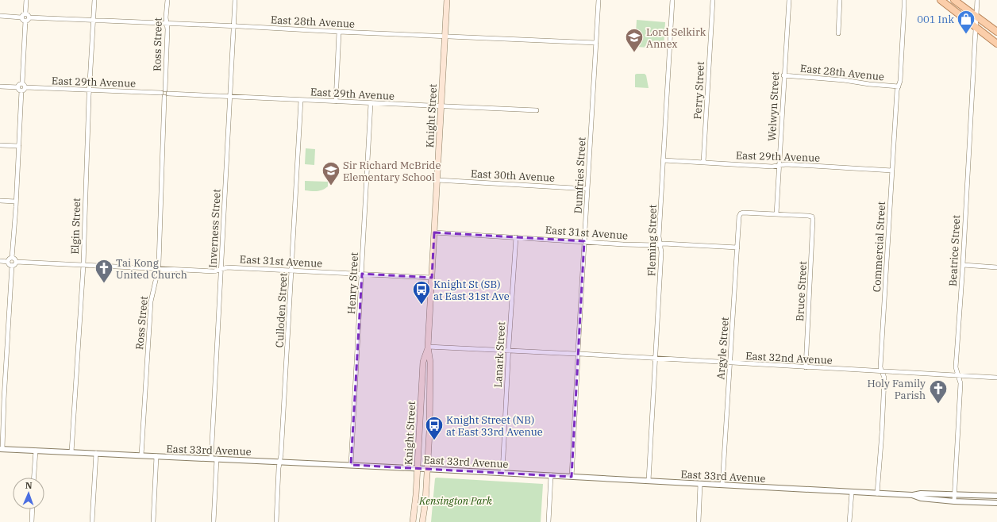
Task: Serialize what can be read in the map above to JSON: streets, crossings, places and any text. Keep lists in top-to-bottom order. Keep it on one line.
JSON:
{"streets":{"main road":["Knight Street"],"street":["East 28th Avenue","Ross Street","East 29th Avenue","Perry Street","Welwyn Street","East 30th Avenue","Dumfries Street","Elgin Street","Inverness Street","East 31st Avenue","Fleming Street","Commercial Street","Beatrice Street","Henry Street","Bruce Street","Culloden Street","Argyle Street","Lanark Street","East 32nd Avenue","East 33rd Avenue"]},"crossings":[["East 28th Avenue","Ross Street"],["East 28th Avenue","Welwyn Street"],["East 28th Avenue","Knight Street"],["East 28th Avenue","Dumfries Street"],["East 28th Avenue","Elgin Street"],["East 28th Avenue","Inverness Street"],["East 28th Avenue","Commercial Street"],["Ross Street","East 29th Avenue"],["Ross Street","East 31st Avenue"],["Ross Street","East 33rd Avenue"],["East 29th Avenue","Perry Street"],["East 29th Avenue","Welwyn Street"],["East 29th Avenue","Knight Street"],["East 29th Avenue","Elgin Street"],["East 29th Avenue","Inverness Street"],["East 29th Avenue","Fleming Street"],["East 29th Avenue","Commercial Street"],["East 29th Avenue","Henry Street"],["East 29th Avenue","Culloden Street"],["Welwyn Street","Bruce Street"],["Welwyn Street","Argyle Street"],["Knight Street","East 30th Avenue"],["Knight Street","East 31st Avenue"],["Knight Street","East 32nd Avenue"],["Knight Street","East 33rd Avenue"],["East 30th Avenue","Dumfries Street"],["Dumfries Street","East 31st Avenue"],["Dumfries Street","East 32nd Avenue"],["Dumfries Street","East 33rd Avenue"],["Elgin Street","East 31st Avenue"],["Elgin Street","East 33rd Avenue"],["Inverness Street","East 31st Avenue"],["Inverness Street","East 33rd Avenue"],["East 31st Avenue","Fleming Street"],["East 31st Avenue","Henry Street"],["East 31st Avenue","Culloden Street"],["East 31st Avenue","Argyle Street"],["East 31st Avenue","Lanark Street"],["Fleming Street","East 32nd Avenue"],["Fleming Street","East 33rd Avenue"],["Commercial Street","East 32nd Avenue"],["Commercial Street","East 33rd Avenue"],["Beatrice Street","East 32nd Avenue"],["Beatrice Street","East 33rd Avenue"],["Henry Street","East 33rd Avenue"],["Bruce Street","Argyle Street"],["Bruce Street","East 32nd Avenue"],["Culloden Street","East 33rd Avenue"],["Argyle Street","East 32nd Avenue"],["Argyle Street","East 33rd Avenue"],["Lanark Street","East 32nd Avenue"],["Lanark Street","East 33rd Avenue"]],"parks":["Kensington Park"],"places":{"shop":["001 Ink"],"school or university":["Lord Selkirk Annex","Sir Richard McBride Elementary School"],"church":["Tai Kong United Church","Holy Family Parish"],"bus stop":["Knight St (SB) at East 31st Ave","Knight Street (NB) at East 33rd Avenue"]},"north":"top"}
